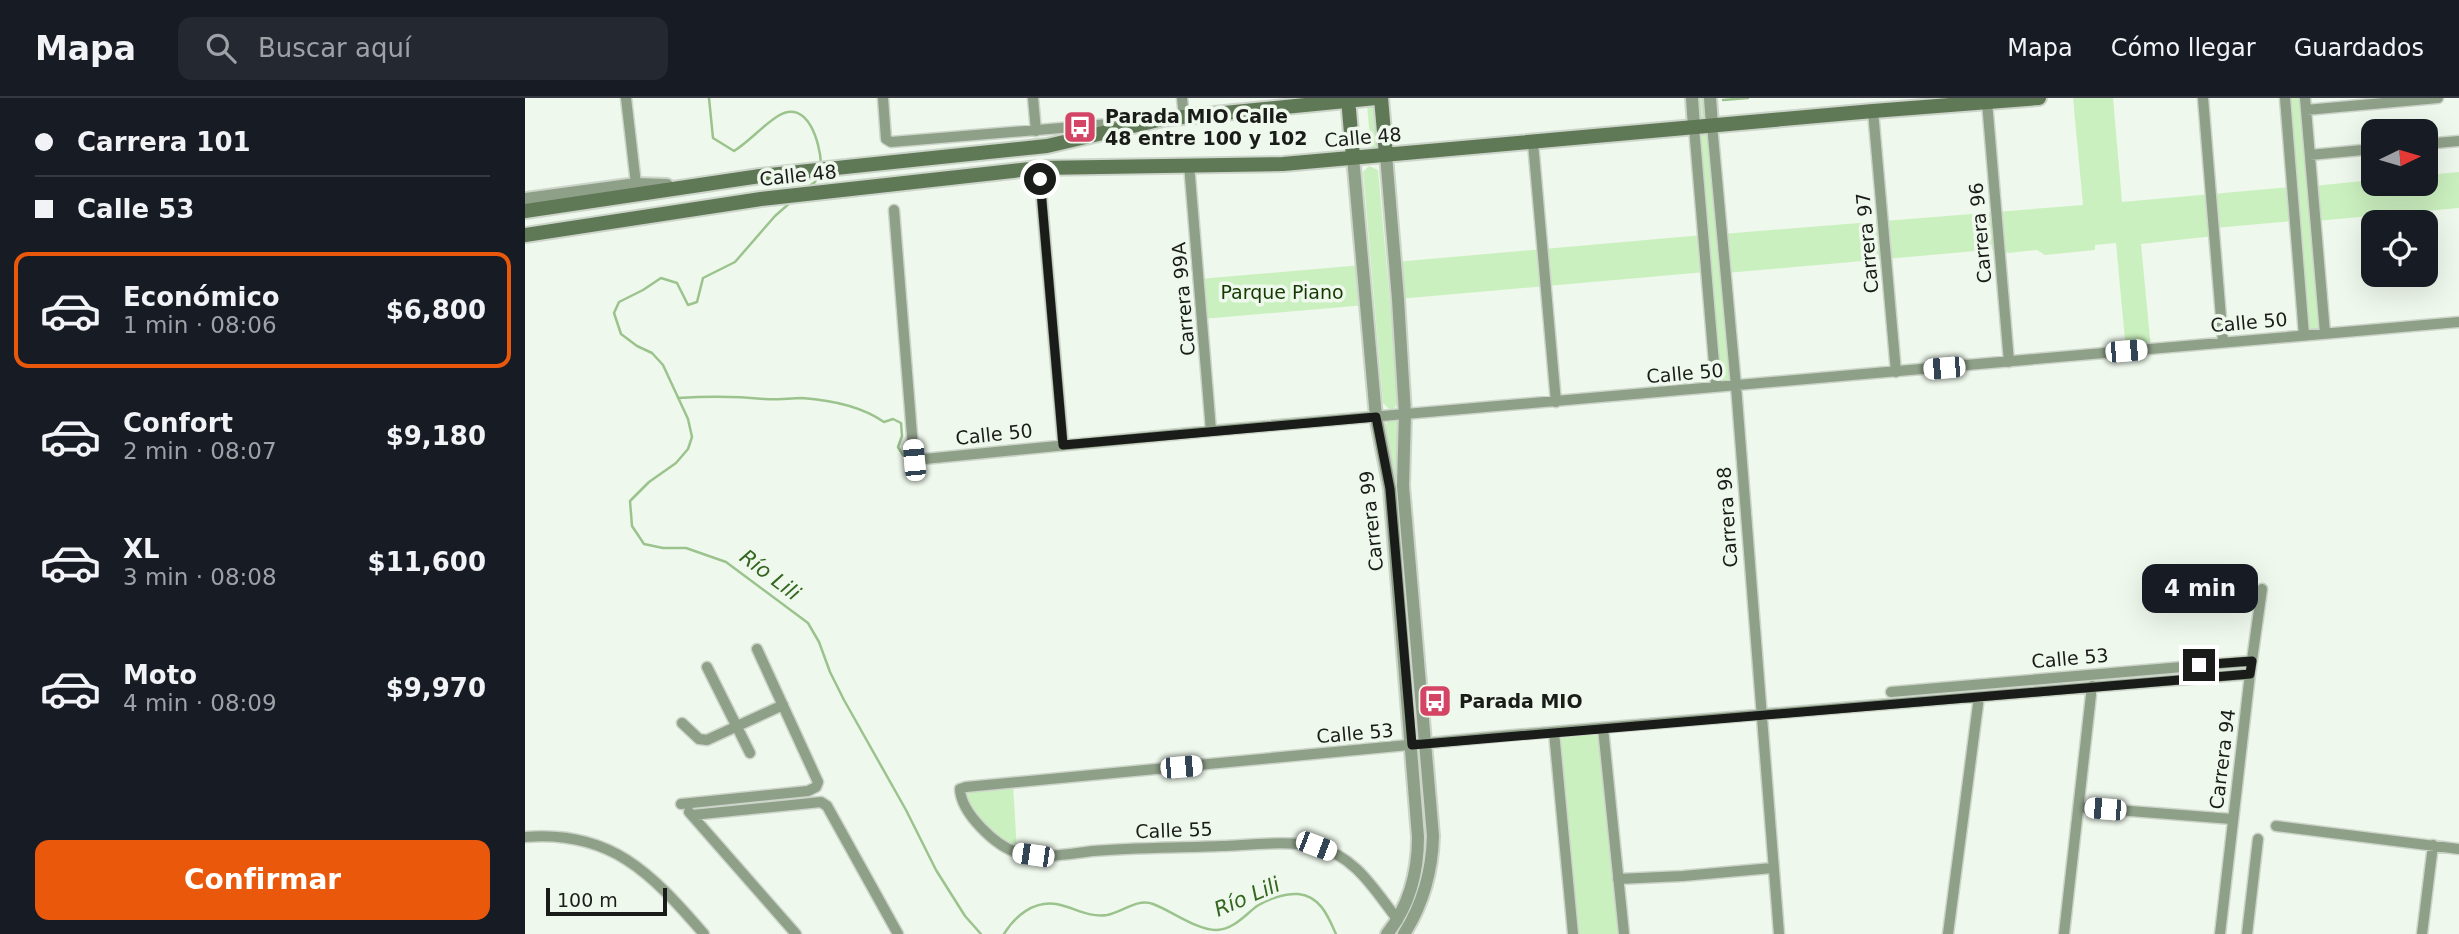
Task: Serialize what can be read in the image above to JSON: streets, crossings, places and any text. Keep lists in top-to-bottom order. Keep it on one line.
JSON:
{"streets":{"main road":["Calle 48","Carrera 99"],"street":["Carrera 96","Carrera 97","Carrera 99A","Calle 50","Carrera 98","Calle 53","Carrera 94","Calle 55"]},"crossings":[["Calle 48","Carrera 96"],["Calle 48","Carrera 97"],["Calle 48","Carrera 99A"],["Calle 48","Carrera 98"],["Calle 48","Carrera 99"],["Carrera 96","Calle 50"],["Carrera 97","Calle 50"],["Carrera 99A","Calle 50"],["Calle 50","Carrera 98"],["Calle 50","Carrera 99"],["Carrera 98","Calle 53"],["Carrera 99","Calle 53"],["Carrera 99","Calle 55"],["Calle 53","Carrera 94"],["Calle 53","Calle 55"]],"water":["Río Lili"],"parks":["Parque Piano"],"places":{"bus stop":["Parada MIO Calle 48 entre 100 y 102","Parada MIO"]},"scale_bar":"100 m","north":"right","page":{"header":"Mapa","search":"Buscar aquí","nav":["Mapa","Cómo llegar","Guardados"],"banner":["Carrera 101","Calle 53"],"list":[{"name":"Económico","note":"1 min · 08:06","value":"$6,800"},{"name":"Confort","note":"2 min · 08:07","value":"$9,180"},{"name":"XL","note":"3 min · 08:08","value":"$11,600"},{"name":"Moto","note":"4 min · 08:09","value":"$9,970"}],"bubble":"4 min","buttons":"Confirmar","scale":"100 m"}}
